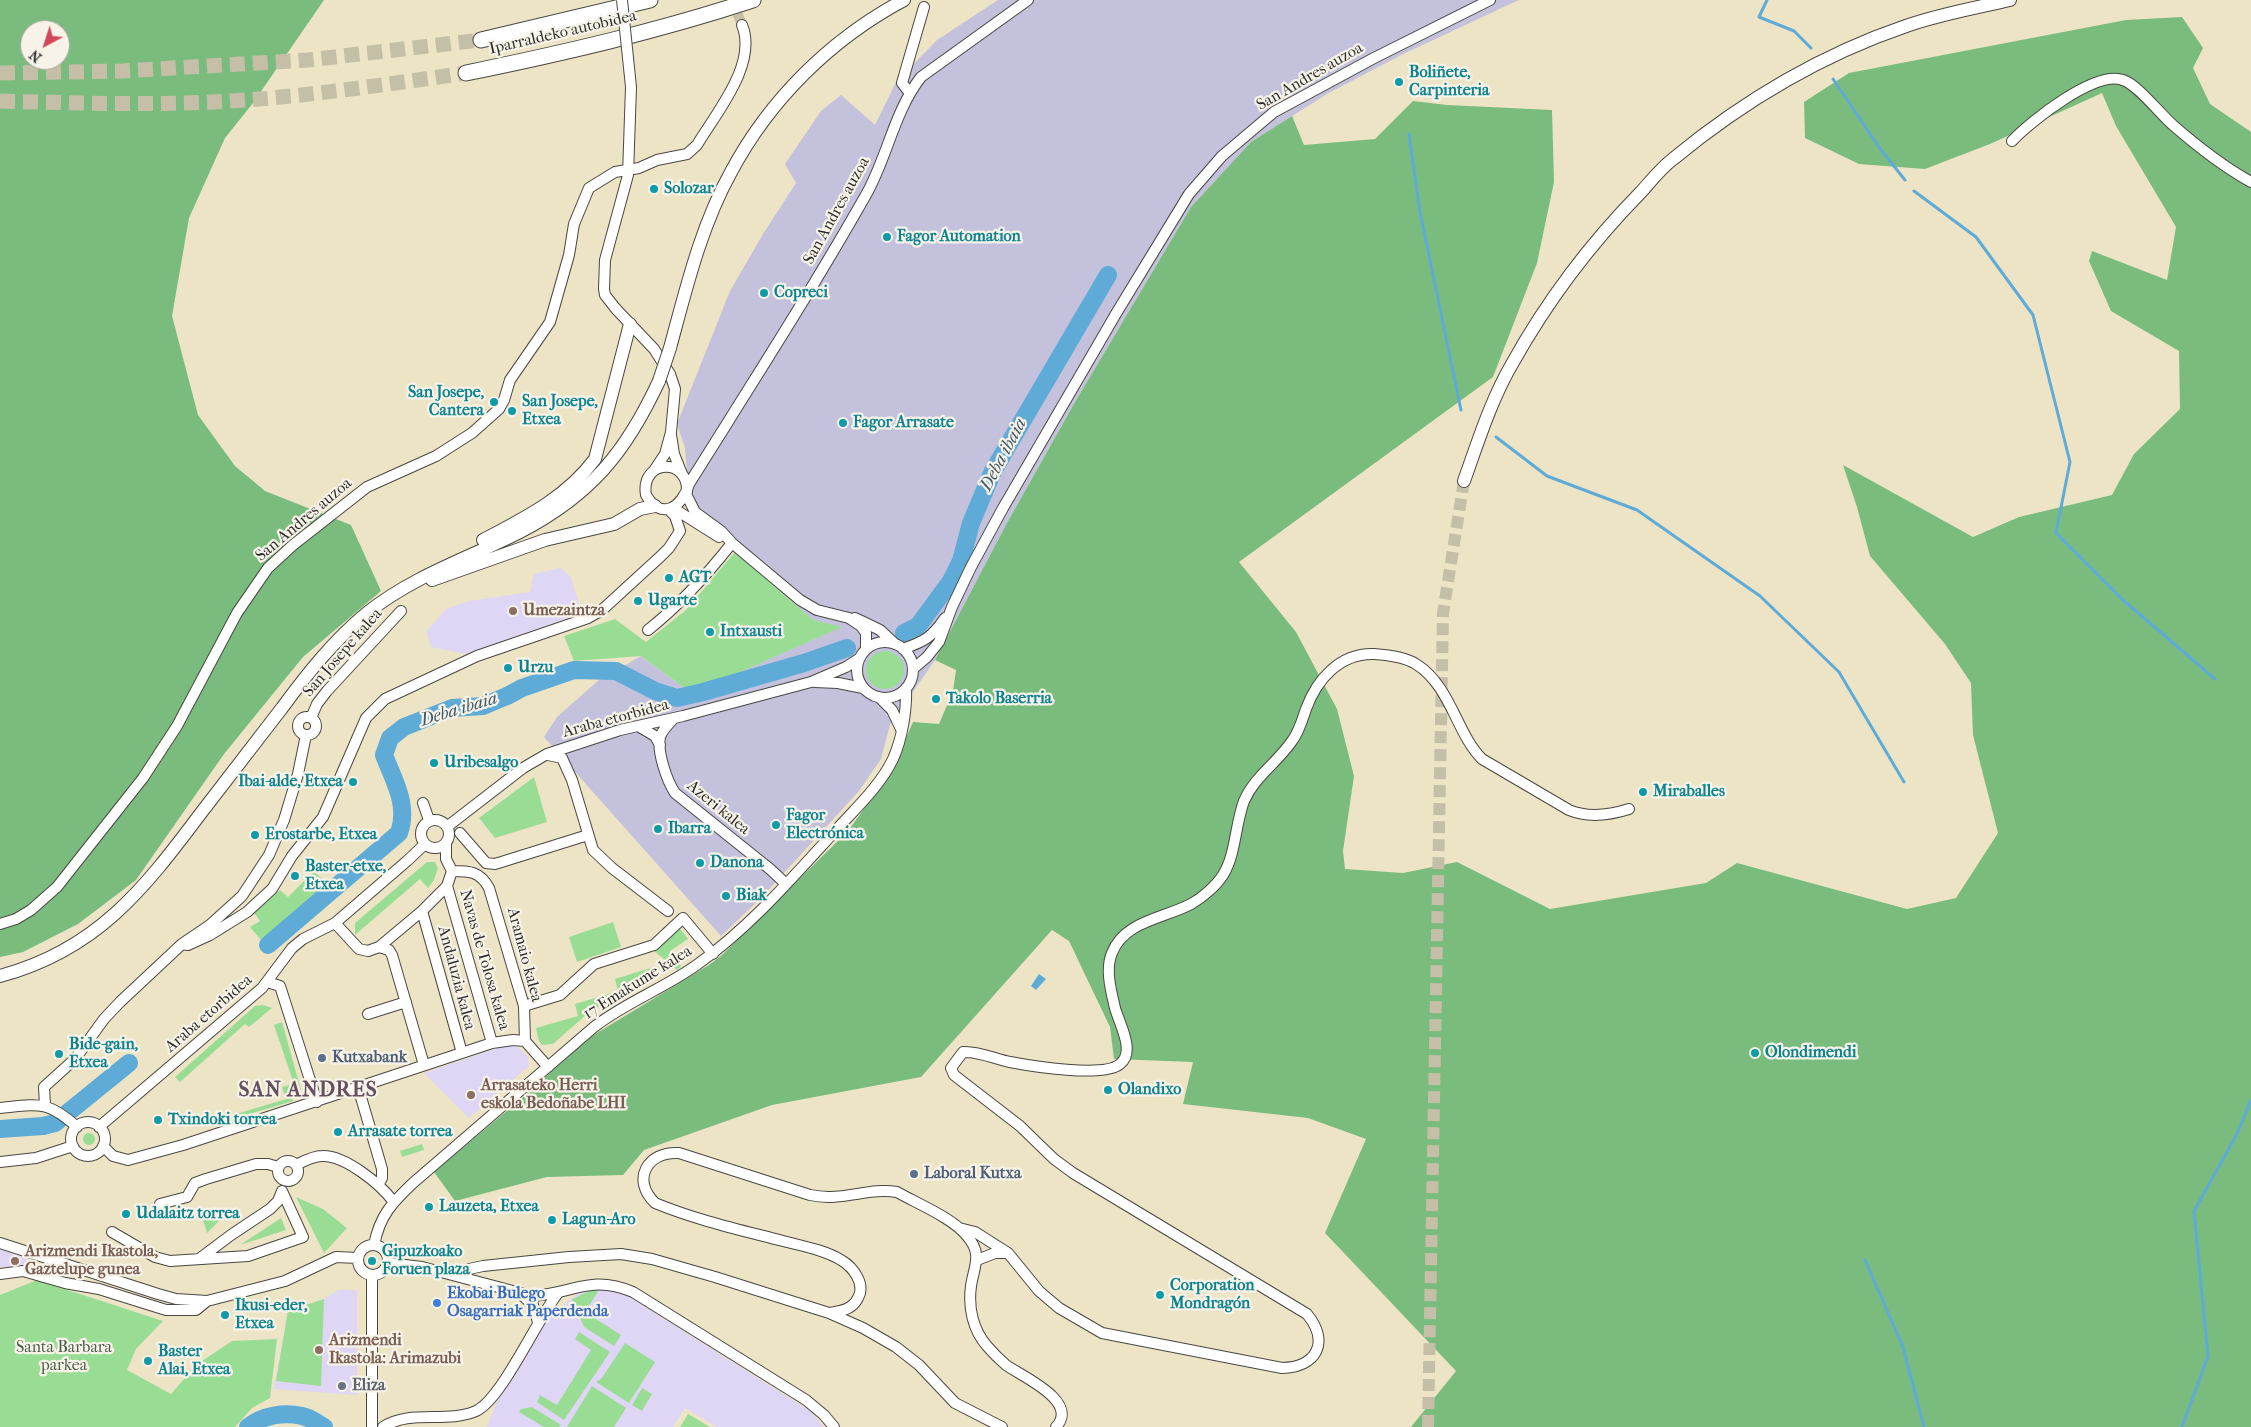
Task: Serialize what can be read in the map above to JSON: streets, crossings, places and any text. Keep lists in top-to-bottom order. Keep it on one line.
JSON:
{"streets":{"highway":["Iparraldeko autobidea"],"street":["San Andres auzoa","San Josepe kalea","Araba etorbidea","Azeri kalea","Aramaio kalea","Navas de Tolosa kalea","Andaluzia kalea","17 Emakume kalea"]},"crossings":[["Araba etorbidea","17 Emakume kalea"],["Azeri kalea","17 Emakume kalea"]],"districts":["SAN ANDRES"],"water":["Deba ibaia"],"parks":["Santa Barbara parkea"],"places":["Boliñete, Carpinteria","Solozar","Fagor Automation","Copreci","San Josepe, Cantera","San Josepe, Etxea","Fagor Arrasate","AGT","Ugarte","Umezaintza","Intxausti","Urzu","Takolo Baserria","Uribesalgo","Ibai-alde, Etxea","Miraballes","Fagor Electrónica","Ibarra","Erostarbe, Etxea","Danona","Baster-etxe, Etxea","Biak","Olondimendi","Bide-gain, Etxea","Kutxabank","Olandixo","Arrasateko Herri eskola Bedoñabe LHI","Txindoki torrea","Arrasate torrea","Laboral Kutxa","Lauzeta, Etxea","Udalaitz torrea","Lagun-Aro","Arizmendi Ikastola, Gaztelupe gunea","Gipuzkoako Foruen plaza","Corporation Mondragón","Ekobai Bulego Osagarriak Paperdenda","Ikusi-eder, Etxea","Arizmendi Ikastola: Arimazubi","Baster Alai, Etxea","Eliza"],"north":"bottom left"}
